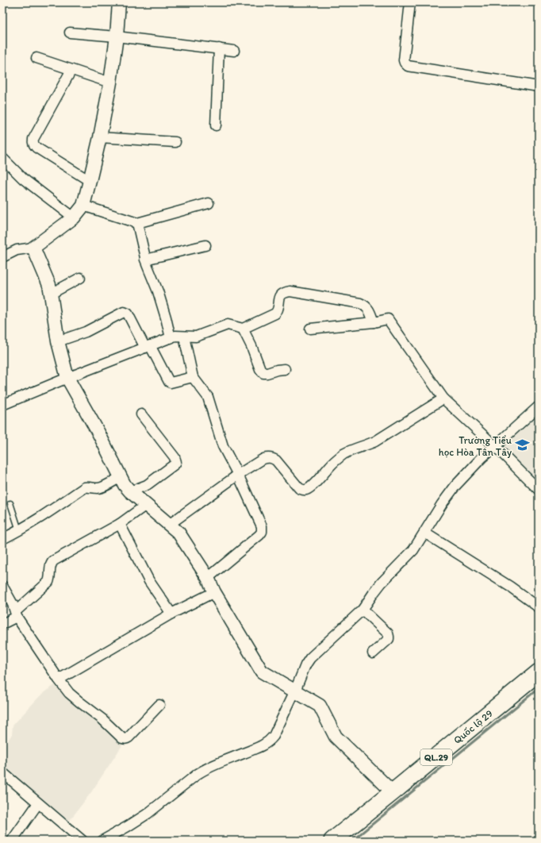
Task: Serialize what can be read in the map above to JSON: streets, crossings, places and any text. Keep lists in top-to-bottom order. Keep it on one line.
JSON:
{"streets":{"highway":["Quốc lộ 29","QL.29"]},"places":{"school or university":["Trường Tiểu học Hòa Tân Tây"]}}
